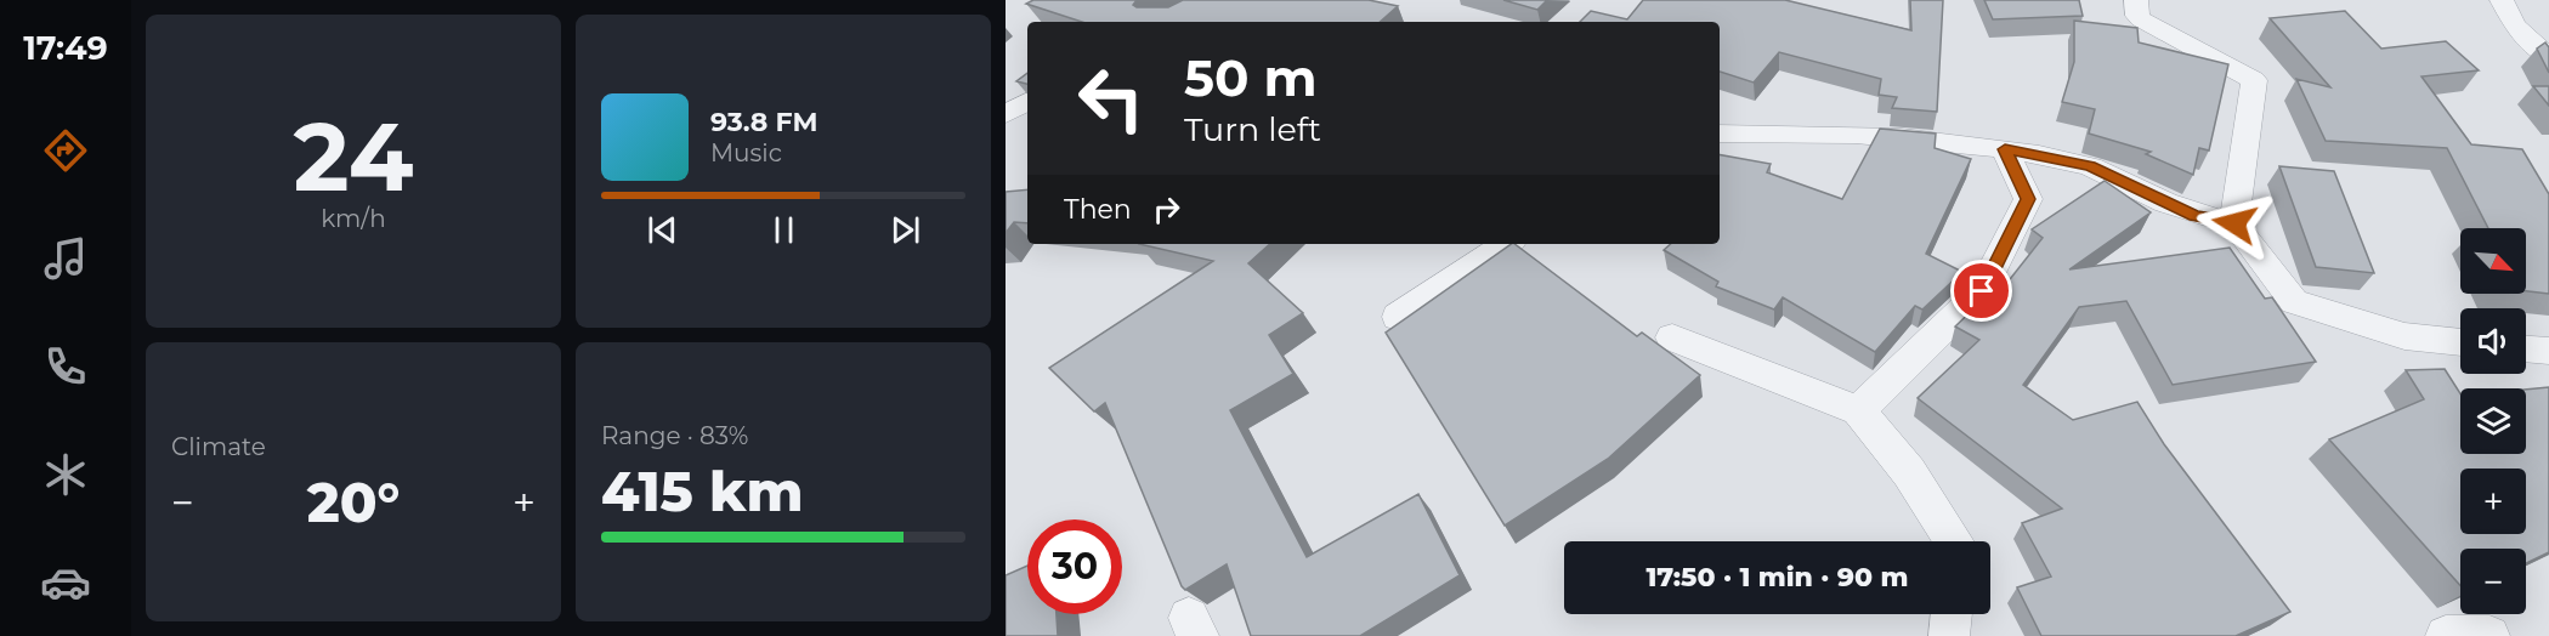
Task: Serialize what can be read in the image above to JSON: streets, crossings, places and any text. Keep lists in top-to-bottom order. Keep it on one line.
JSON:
{"north":"bottom right","page":{"tabs":"17:49","tile":[["24","km/h"],"Climate",["Range · 83%","415 km"]],"turn":["50 m","Turn left"],"song":["93.8 FM","Music"],"then":"Then","map_buttons":["+","−"],"heat":["−","20°","+"],"limit":"30","trip":"17:50 · 1 min · 90 m"}}
